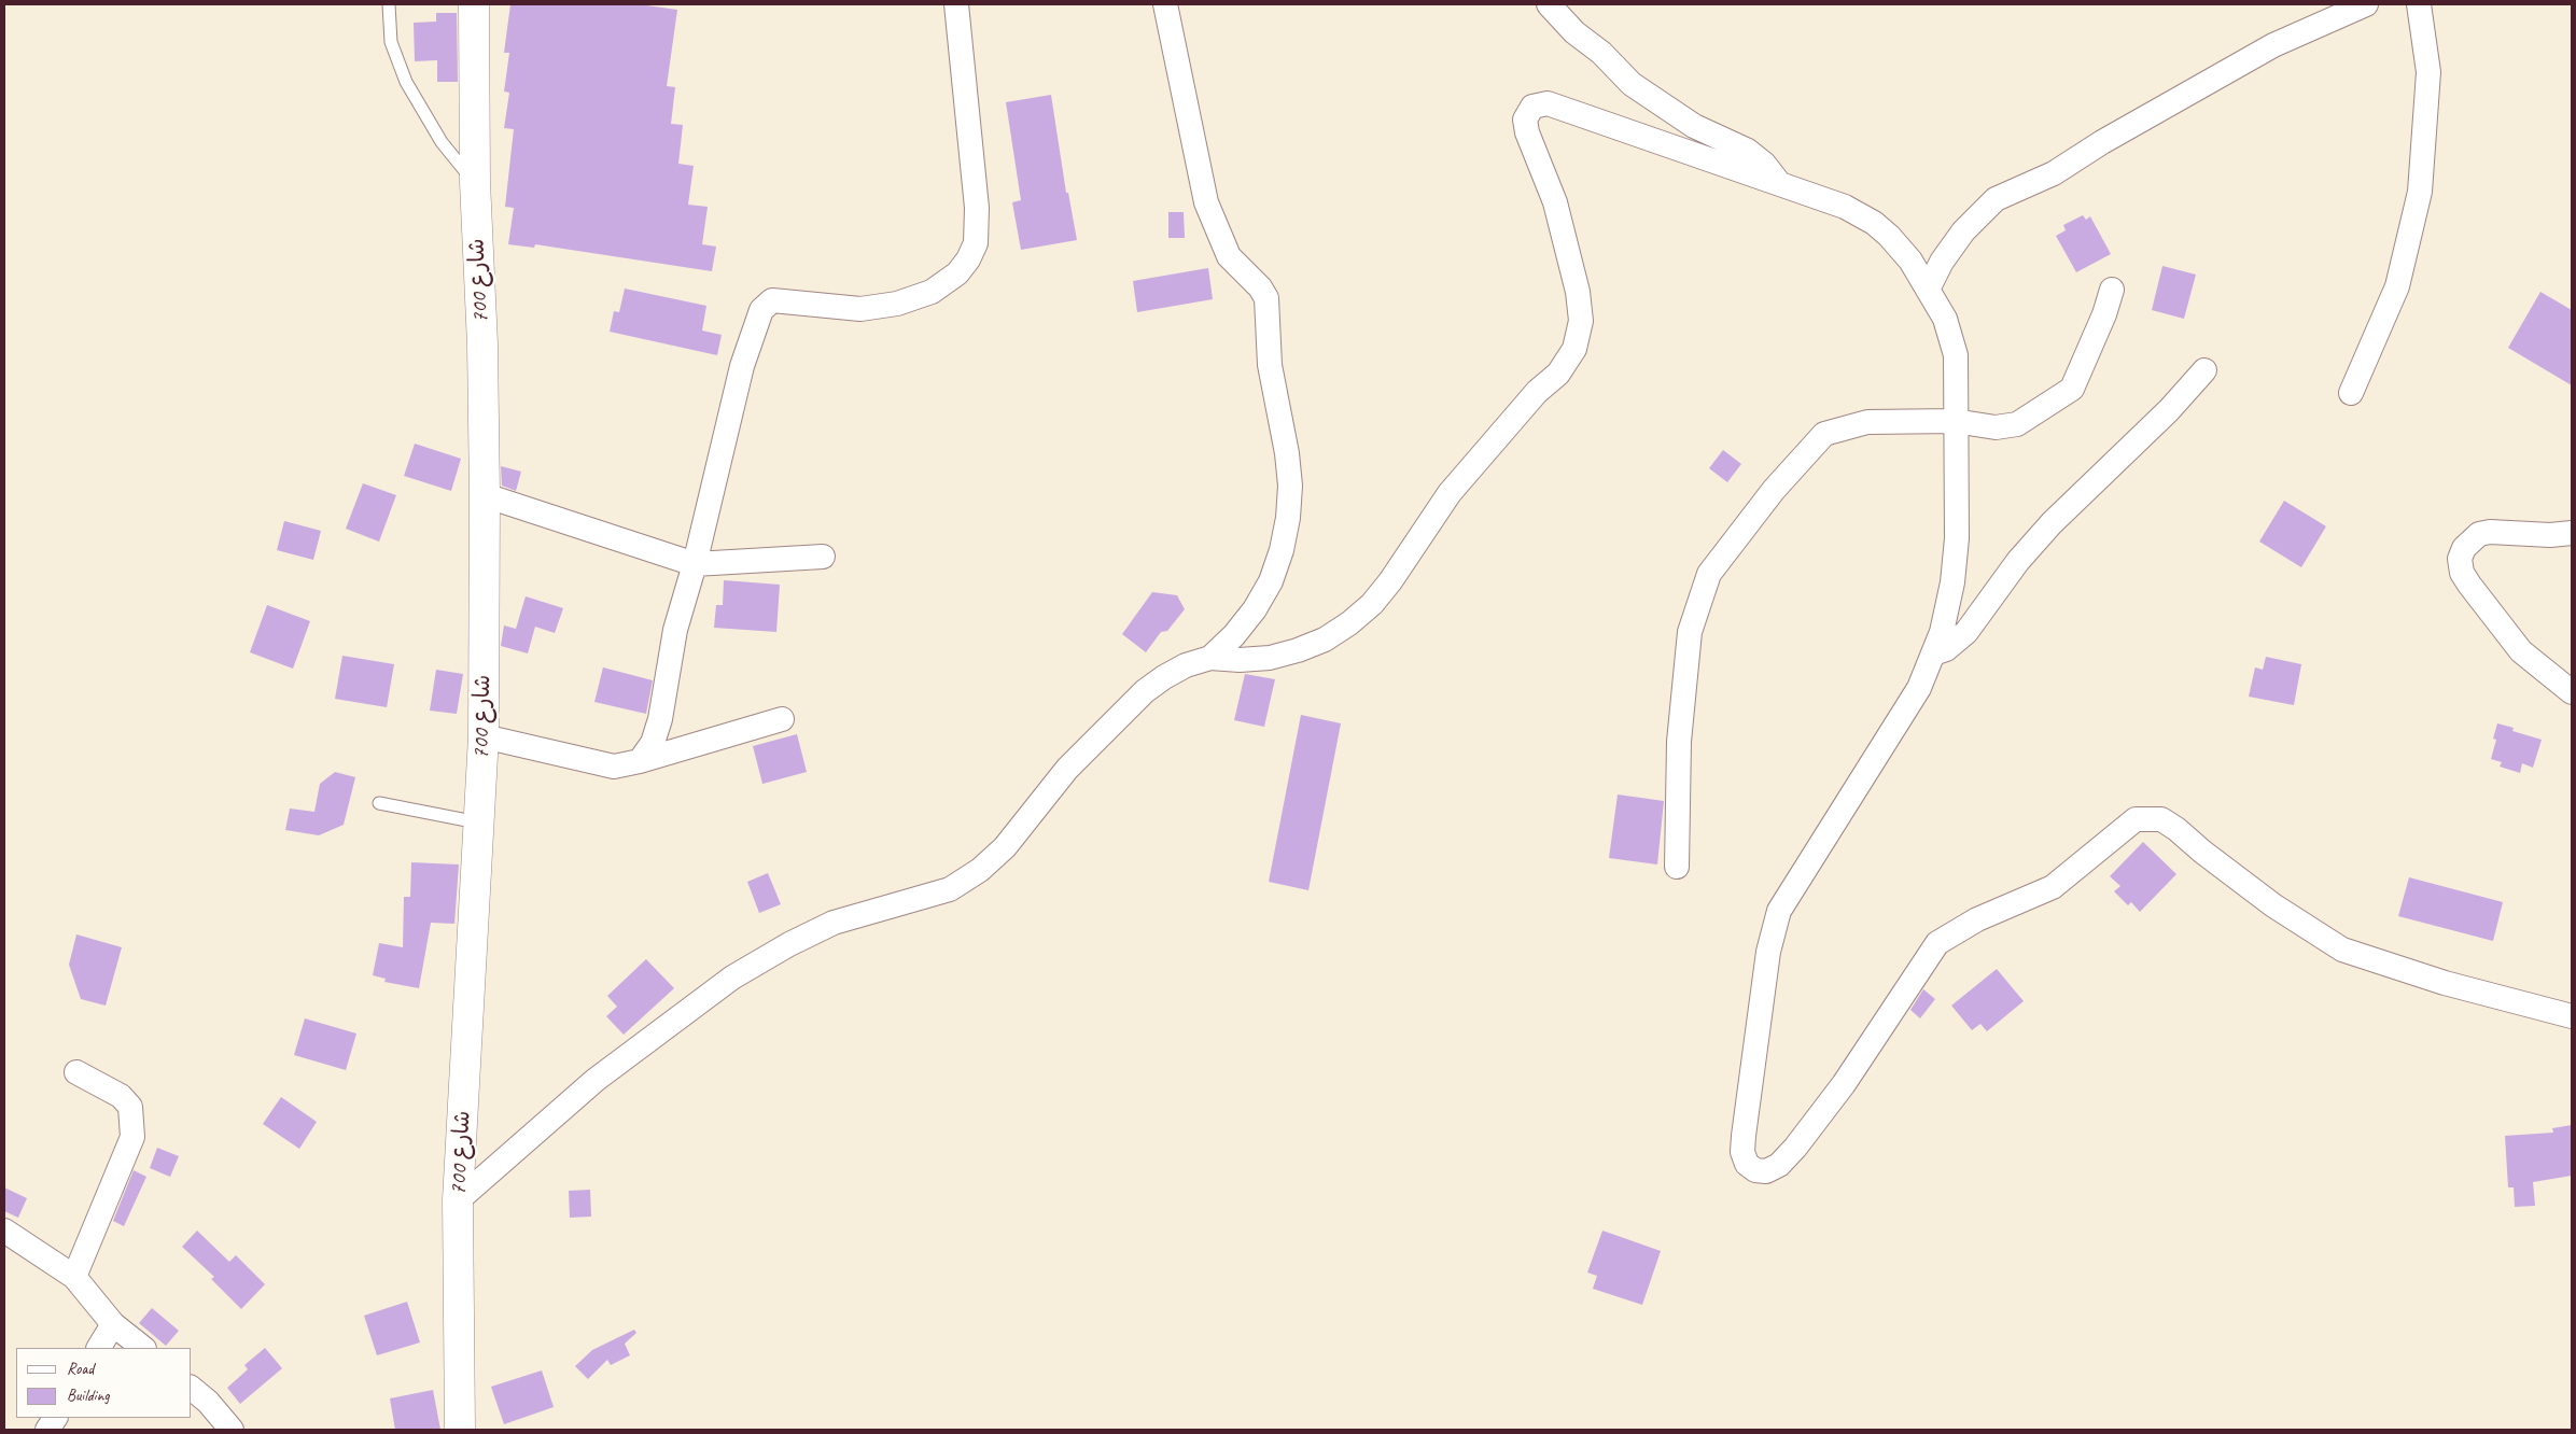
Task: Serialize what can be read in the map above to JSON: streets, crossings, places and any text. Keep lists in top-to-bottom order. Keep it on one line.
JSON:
{"streets":{"main road":["شارع 700"]},"legend":["Road","Building"]}
